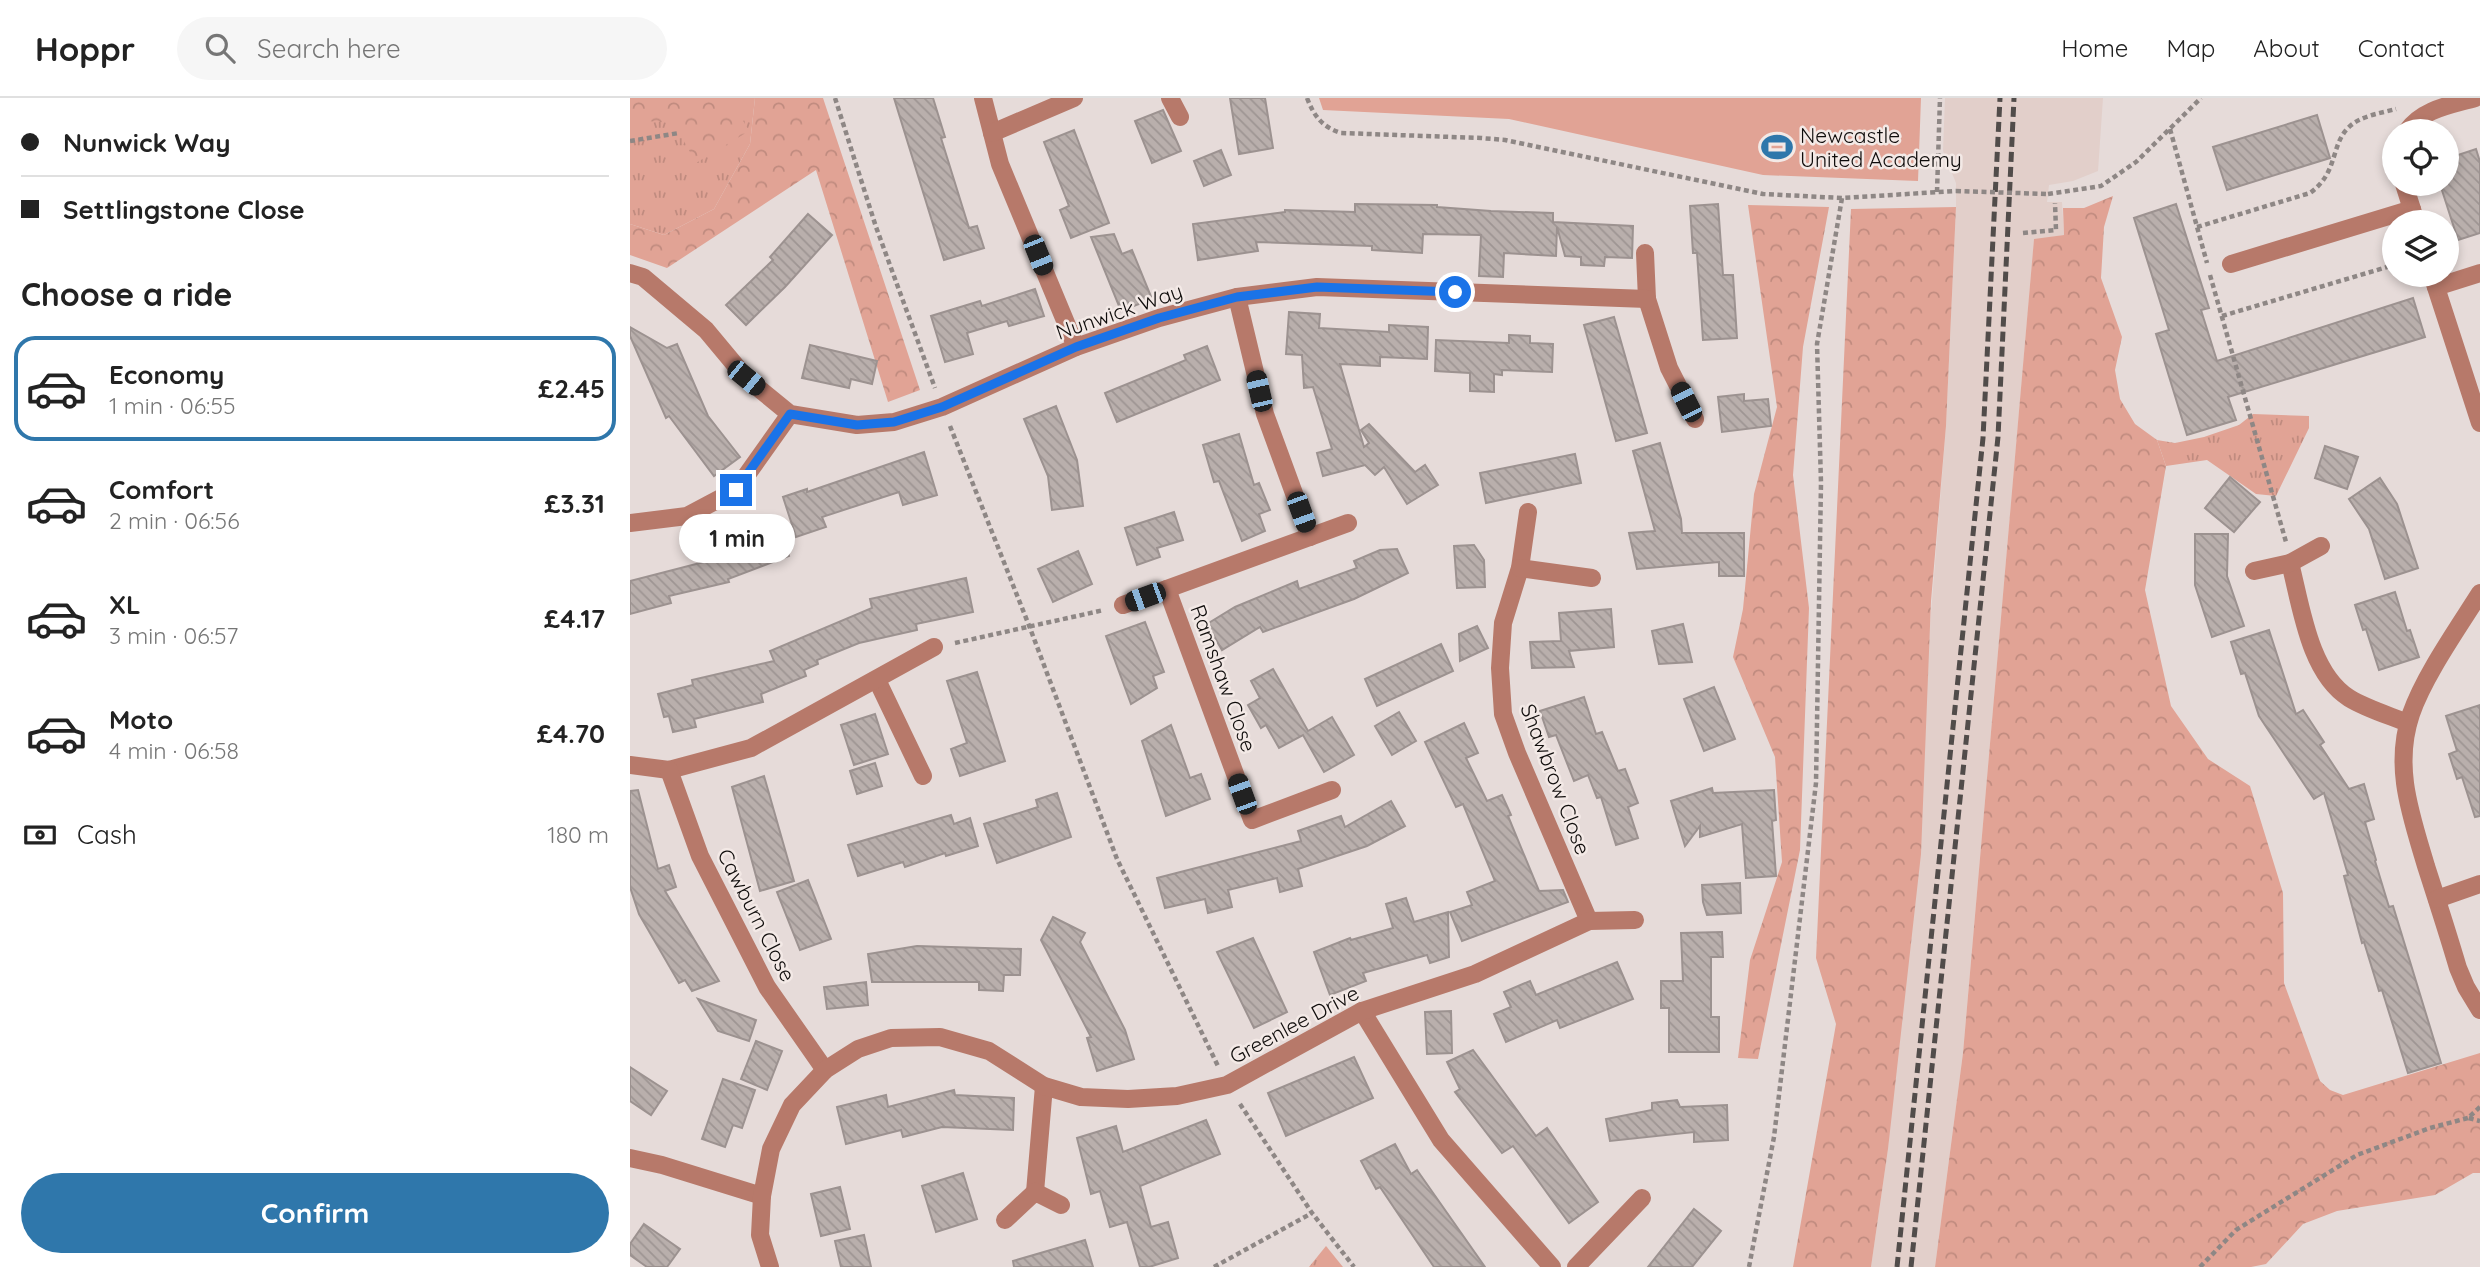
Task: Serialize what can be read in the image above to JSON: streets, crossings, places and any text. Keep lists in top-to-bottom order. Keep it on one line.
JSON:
{"streets":{"street":["Nunwick Way","Ramshaw Close","Shawbrow Close","Cawburn Close","Greenlee Drive"]},"crossings":[["Shawbrow Close","Greenlee Drive"],["Cawburn Close","Greenlee Drive"]],"places":{"sports":["Newcastle United Academy"]},"page":{"header":"Hoppr","search":"Search here","nav":["Home","Map","About","Contact"],"banner":["Nunwick Way","Settlingstone Close"],"heading":"Choose a ride","list":[{"name":"Economy","note":"1 min · 06:55","value":"£2.45"},{"name":"Comfort","note":"2 min · 06:56","value":"£3.31"},{"name":"XL","note":"3 min · 06:57","value":"£4.17"},{"name":"Moto","note":"4 min · 06:58","value":"£4.70"}],"bubble":"1 min","pay":["Cash","180 m"],"buttons":"Confirm"}}
